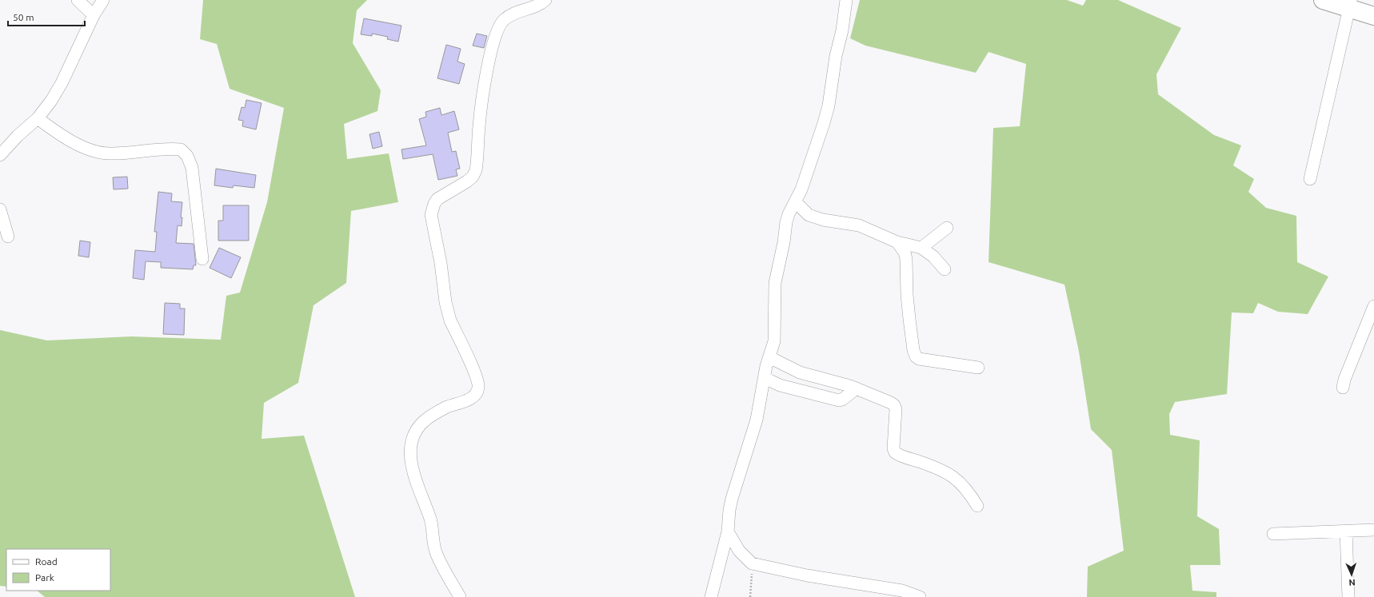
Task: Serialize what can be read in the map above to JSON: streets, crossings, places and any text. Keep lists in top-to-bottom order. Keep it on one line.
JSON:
{"legend":["Road","Park"],"scale_bar":"50 m","north":"bottom"}
